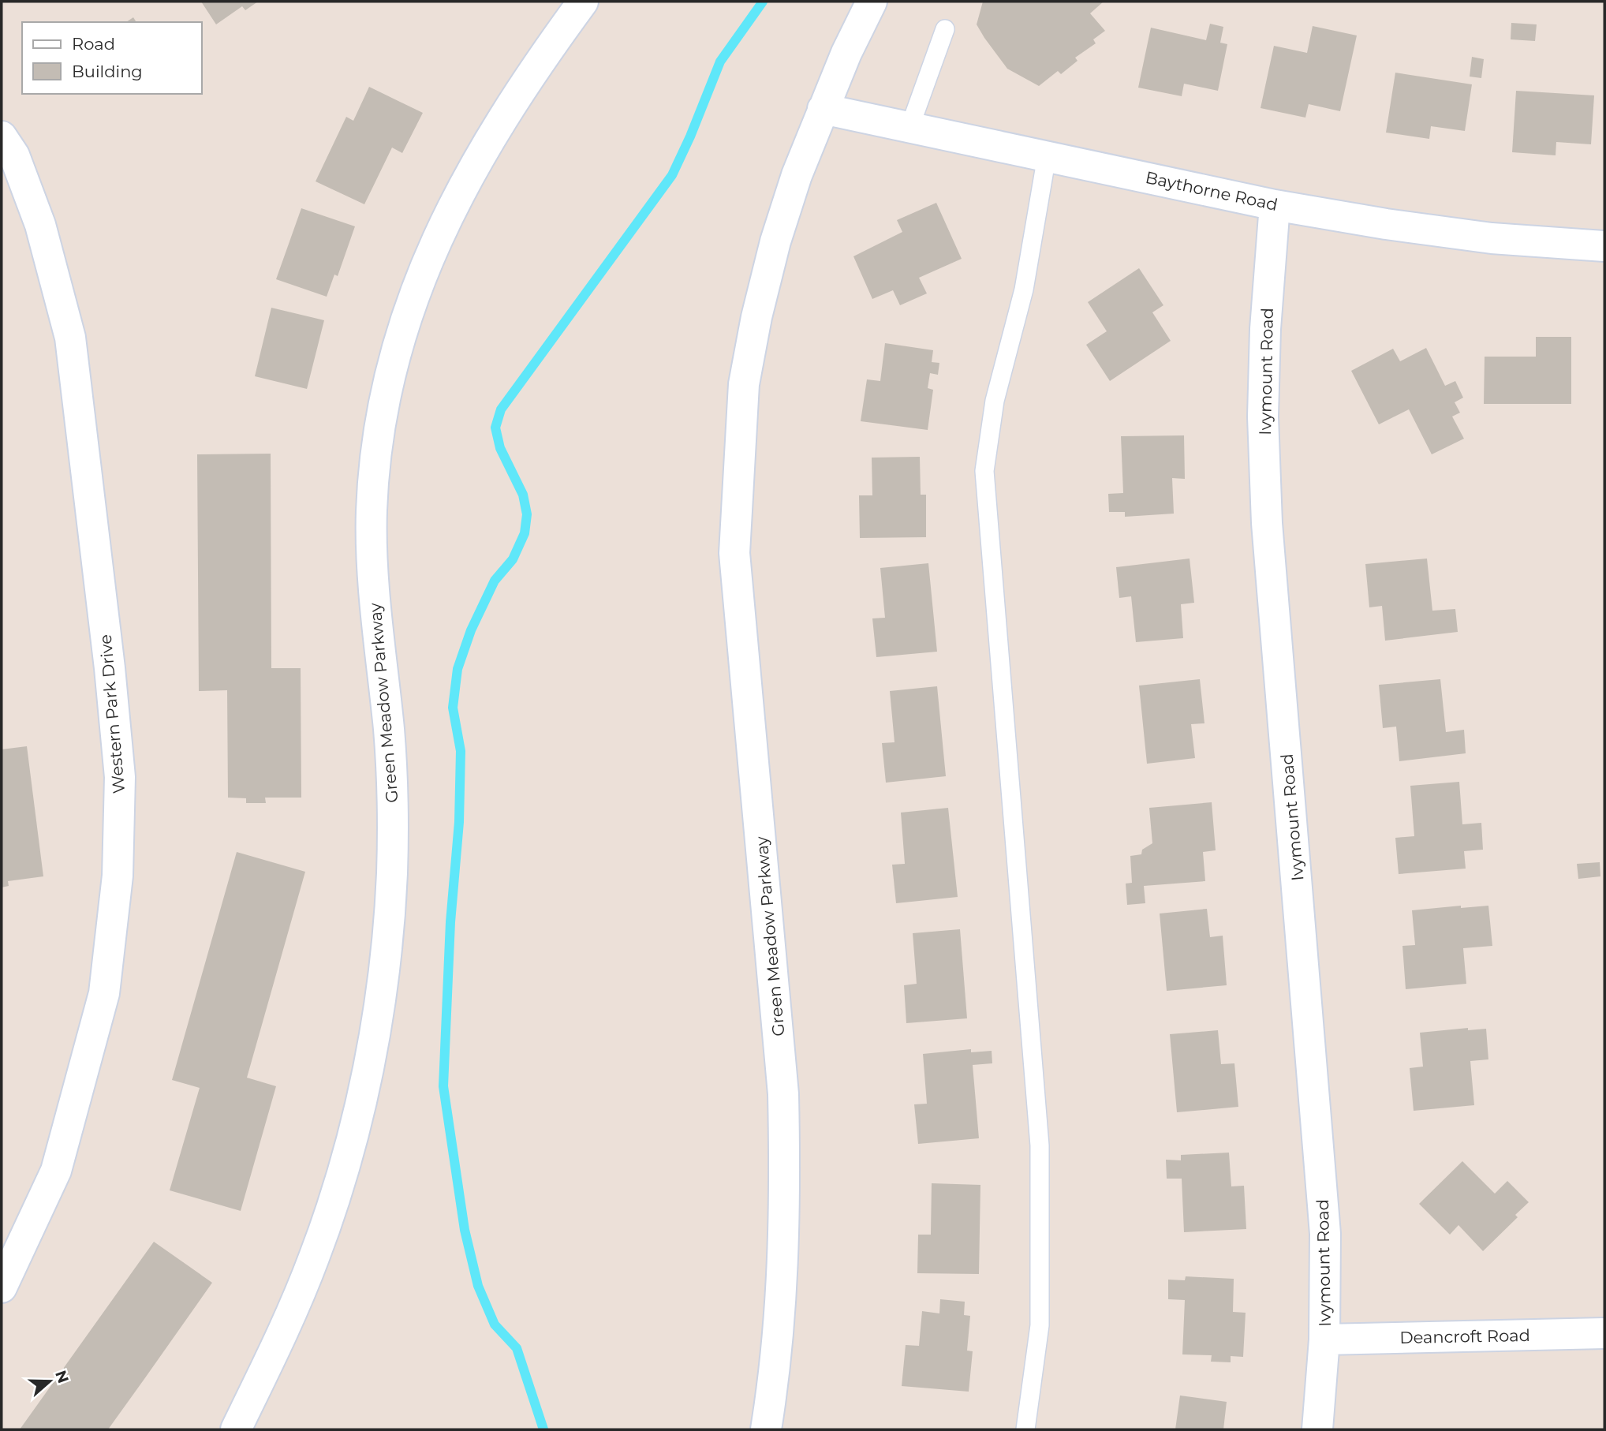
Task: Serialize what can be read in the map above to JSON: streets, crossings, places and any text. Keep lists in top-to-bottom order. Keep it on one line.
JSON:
{"streets":{"street":["Baythorne Road","Ivymount Road","Green Meadow Parkway","Western Park Drive","Deancroft Road"]},"crossings":[["Baythorne Road","Ivymount Road"],["Baythorne Road","Green Meadow Parkway"],["Ivymount Road","Deancroft Road"]],"legend":["Road","Building"],"north":"right"}
